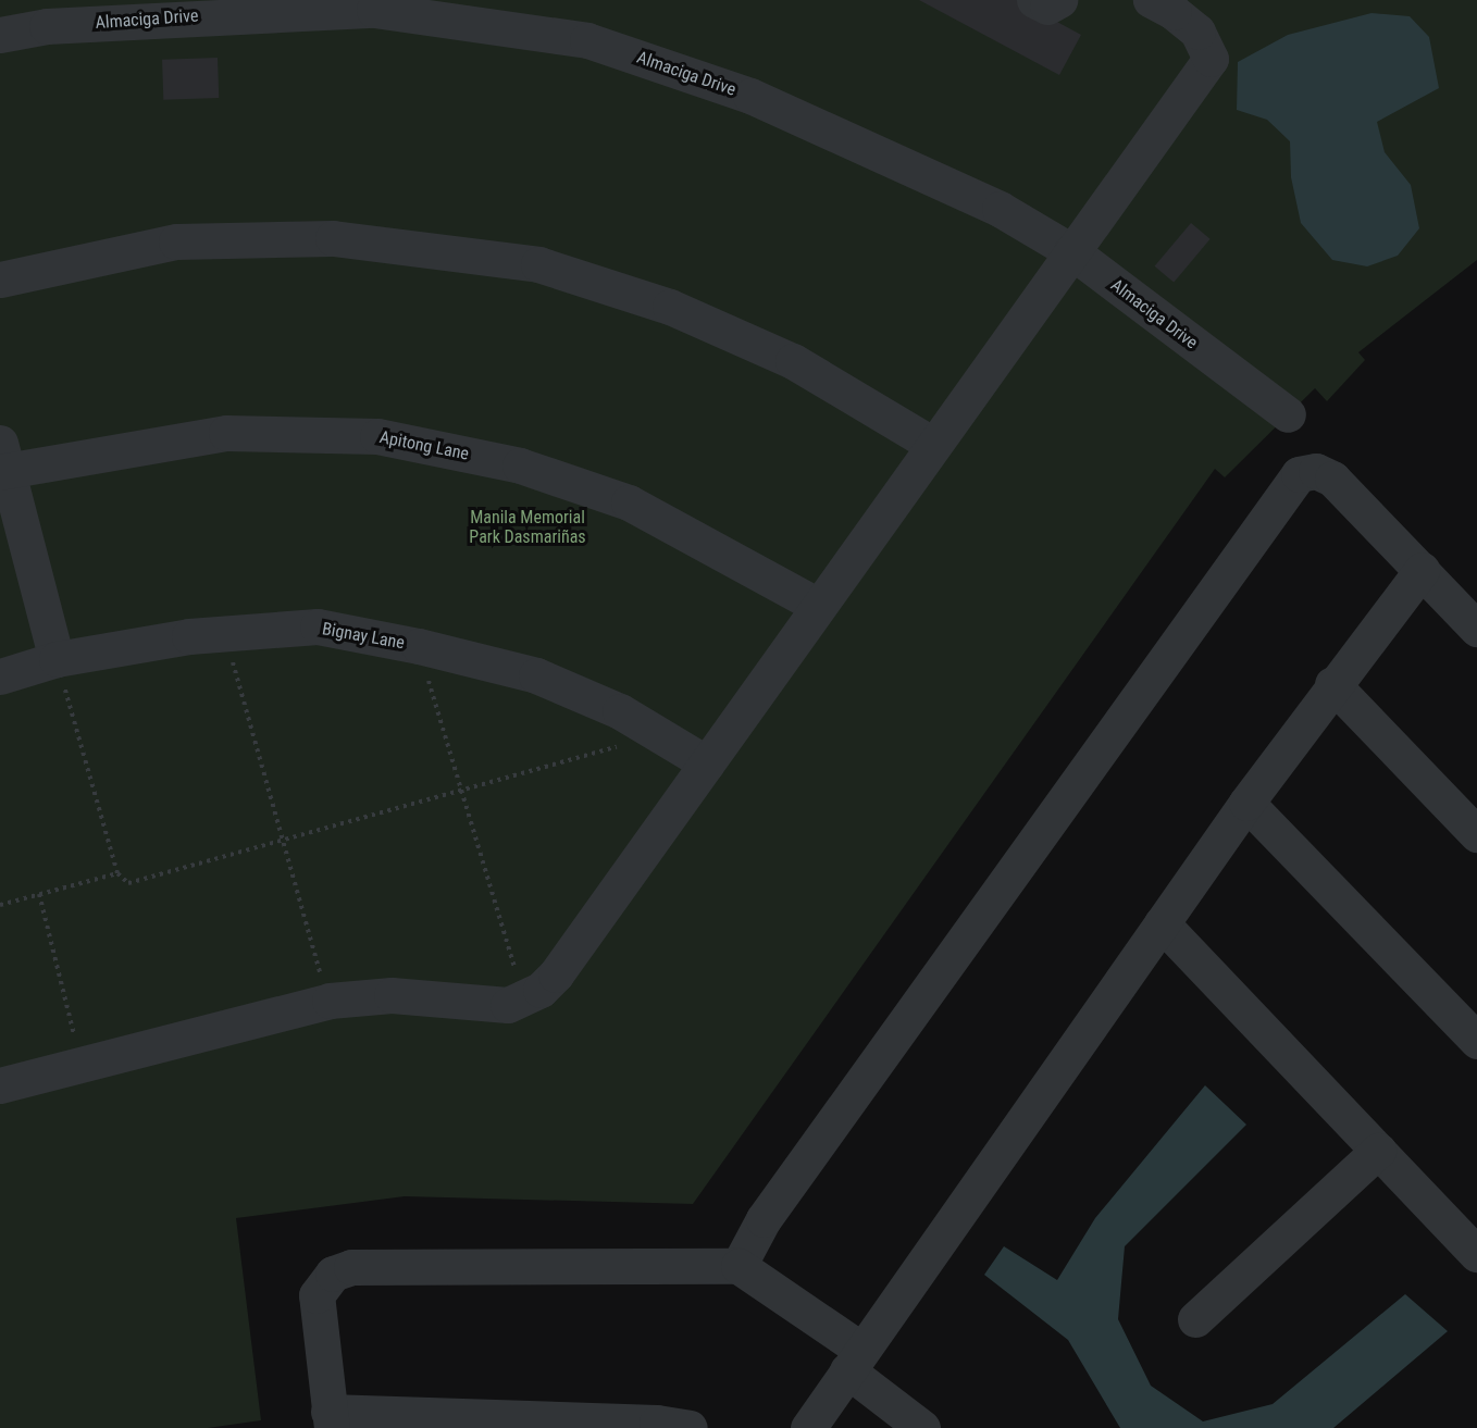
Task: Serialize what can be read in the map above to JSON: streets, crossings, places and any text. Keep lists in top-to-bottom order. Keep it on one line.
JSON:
{"streets":{"street":["Almaciga Drive","Apitong Lane","Bignay Lane"]},"parks":["Manila Memorial Park Dasmariñas"]}
